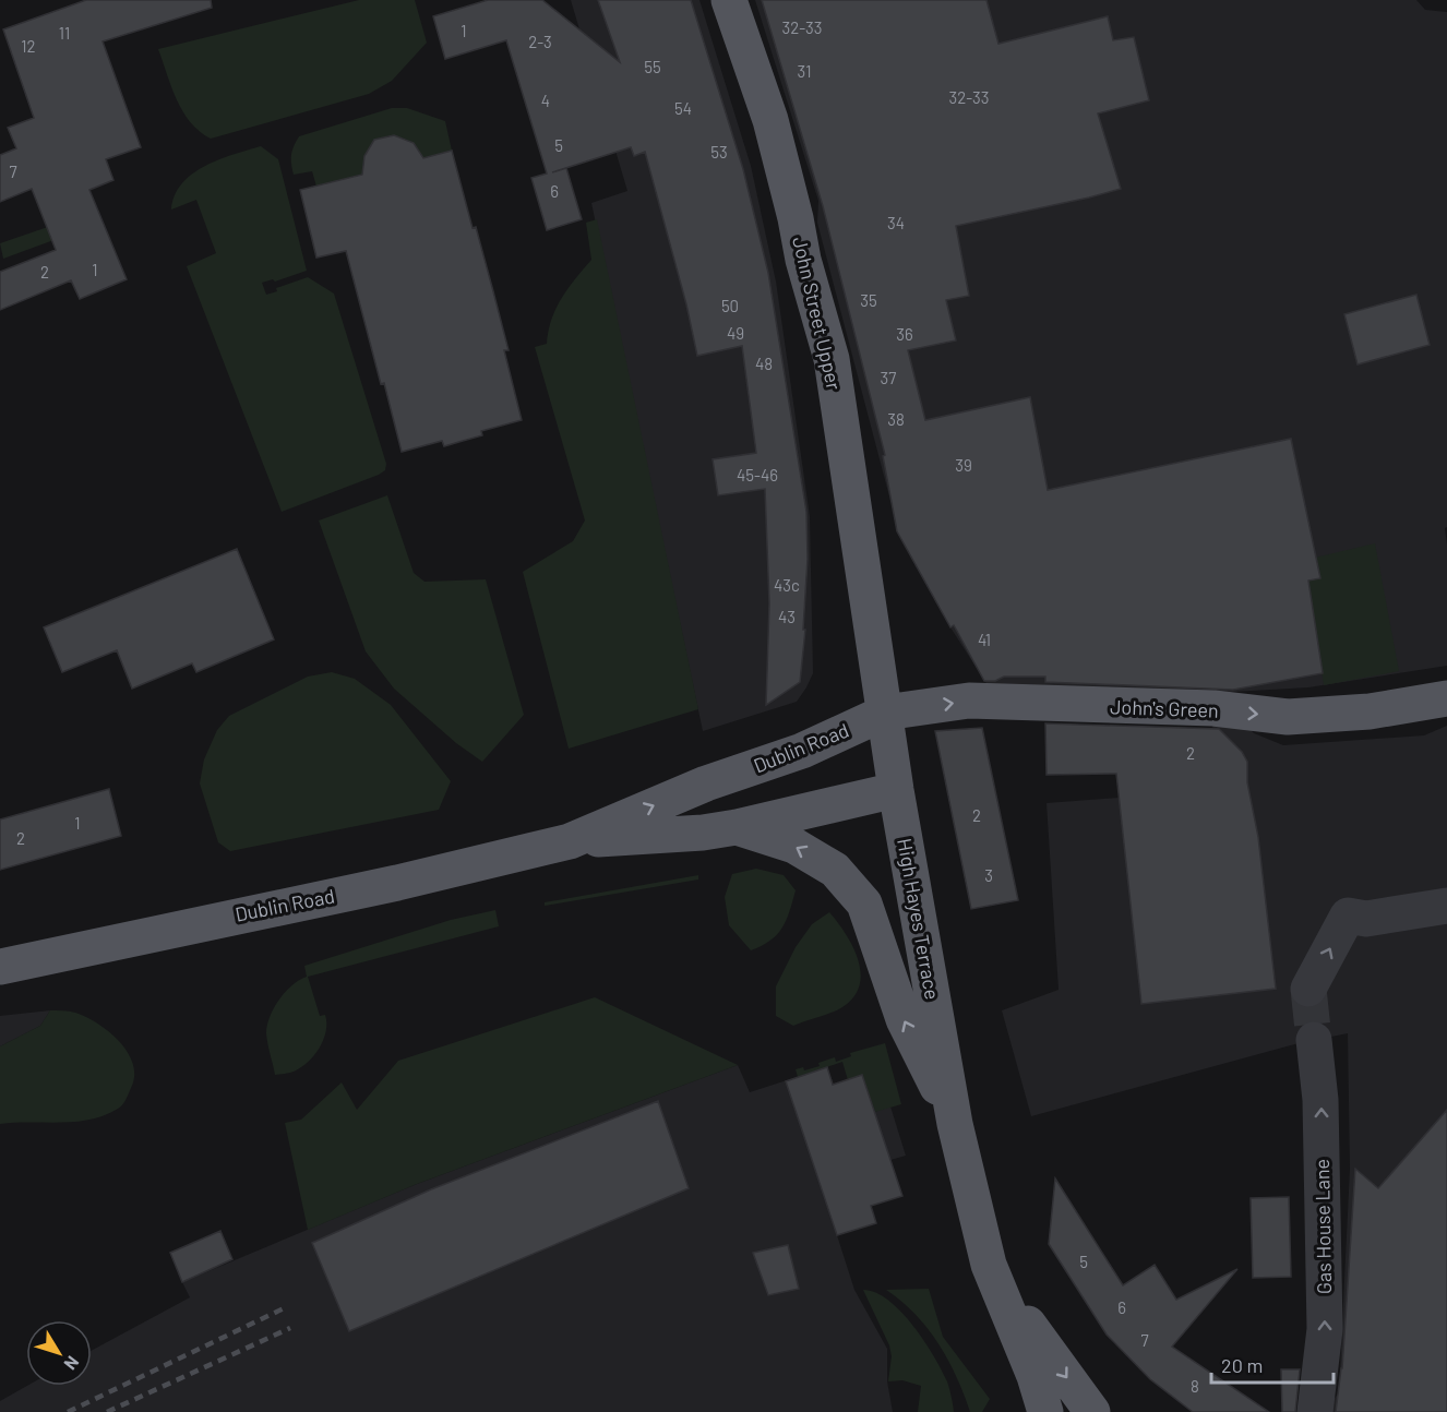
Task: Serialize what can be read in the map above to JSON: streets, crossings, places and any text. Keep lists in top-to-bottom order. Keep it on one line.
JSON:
{"streets":{"main road":["John Street Upper","John's Green","Dublin Road","High Hayes Terrace"],"street":["Gas House Lane"]},"crossings":[["John Street Upper","John's Green"],["John Street Upper","Dublin Road"],["John Street Upper","High Hayes Terrace"],["John's Green","Dublin Road"],["John's Green","High Hayes Terrace"],["Dublin Road","High Hayes Terrace"]],"one_way":["John's Green","Gas House Lane"],"house_numbers":["32-33","1","11","2-3","12","55","31","32-33","4","54","5","53","7","6","34","1","2","35","50","49","36","48","37","38","39","45-46","43c","43","41","2","2","1","2","3","5","6","7","8"],"scale_bar":"20 m","north":"bottom right"}
